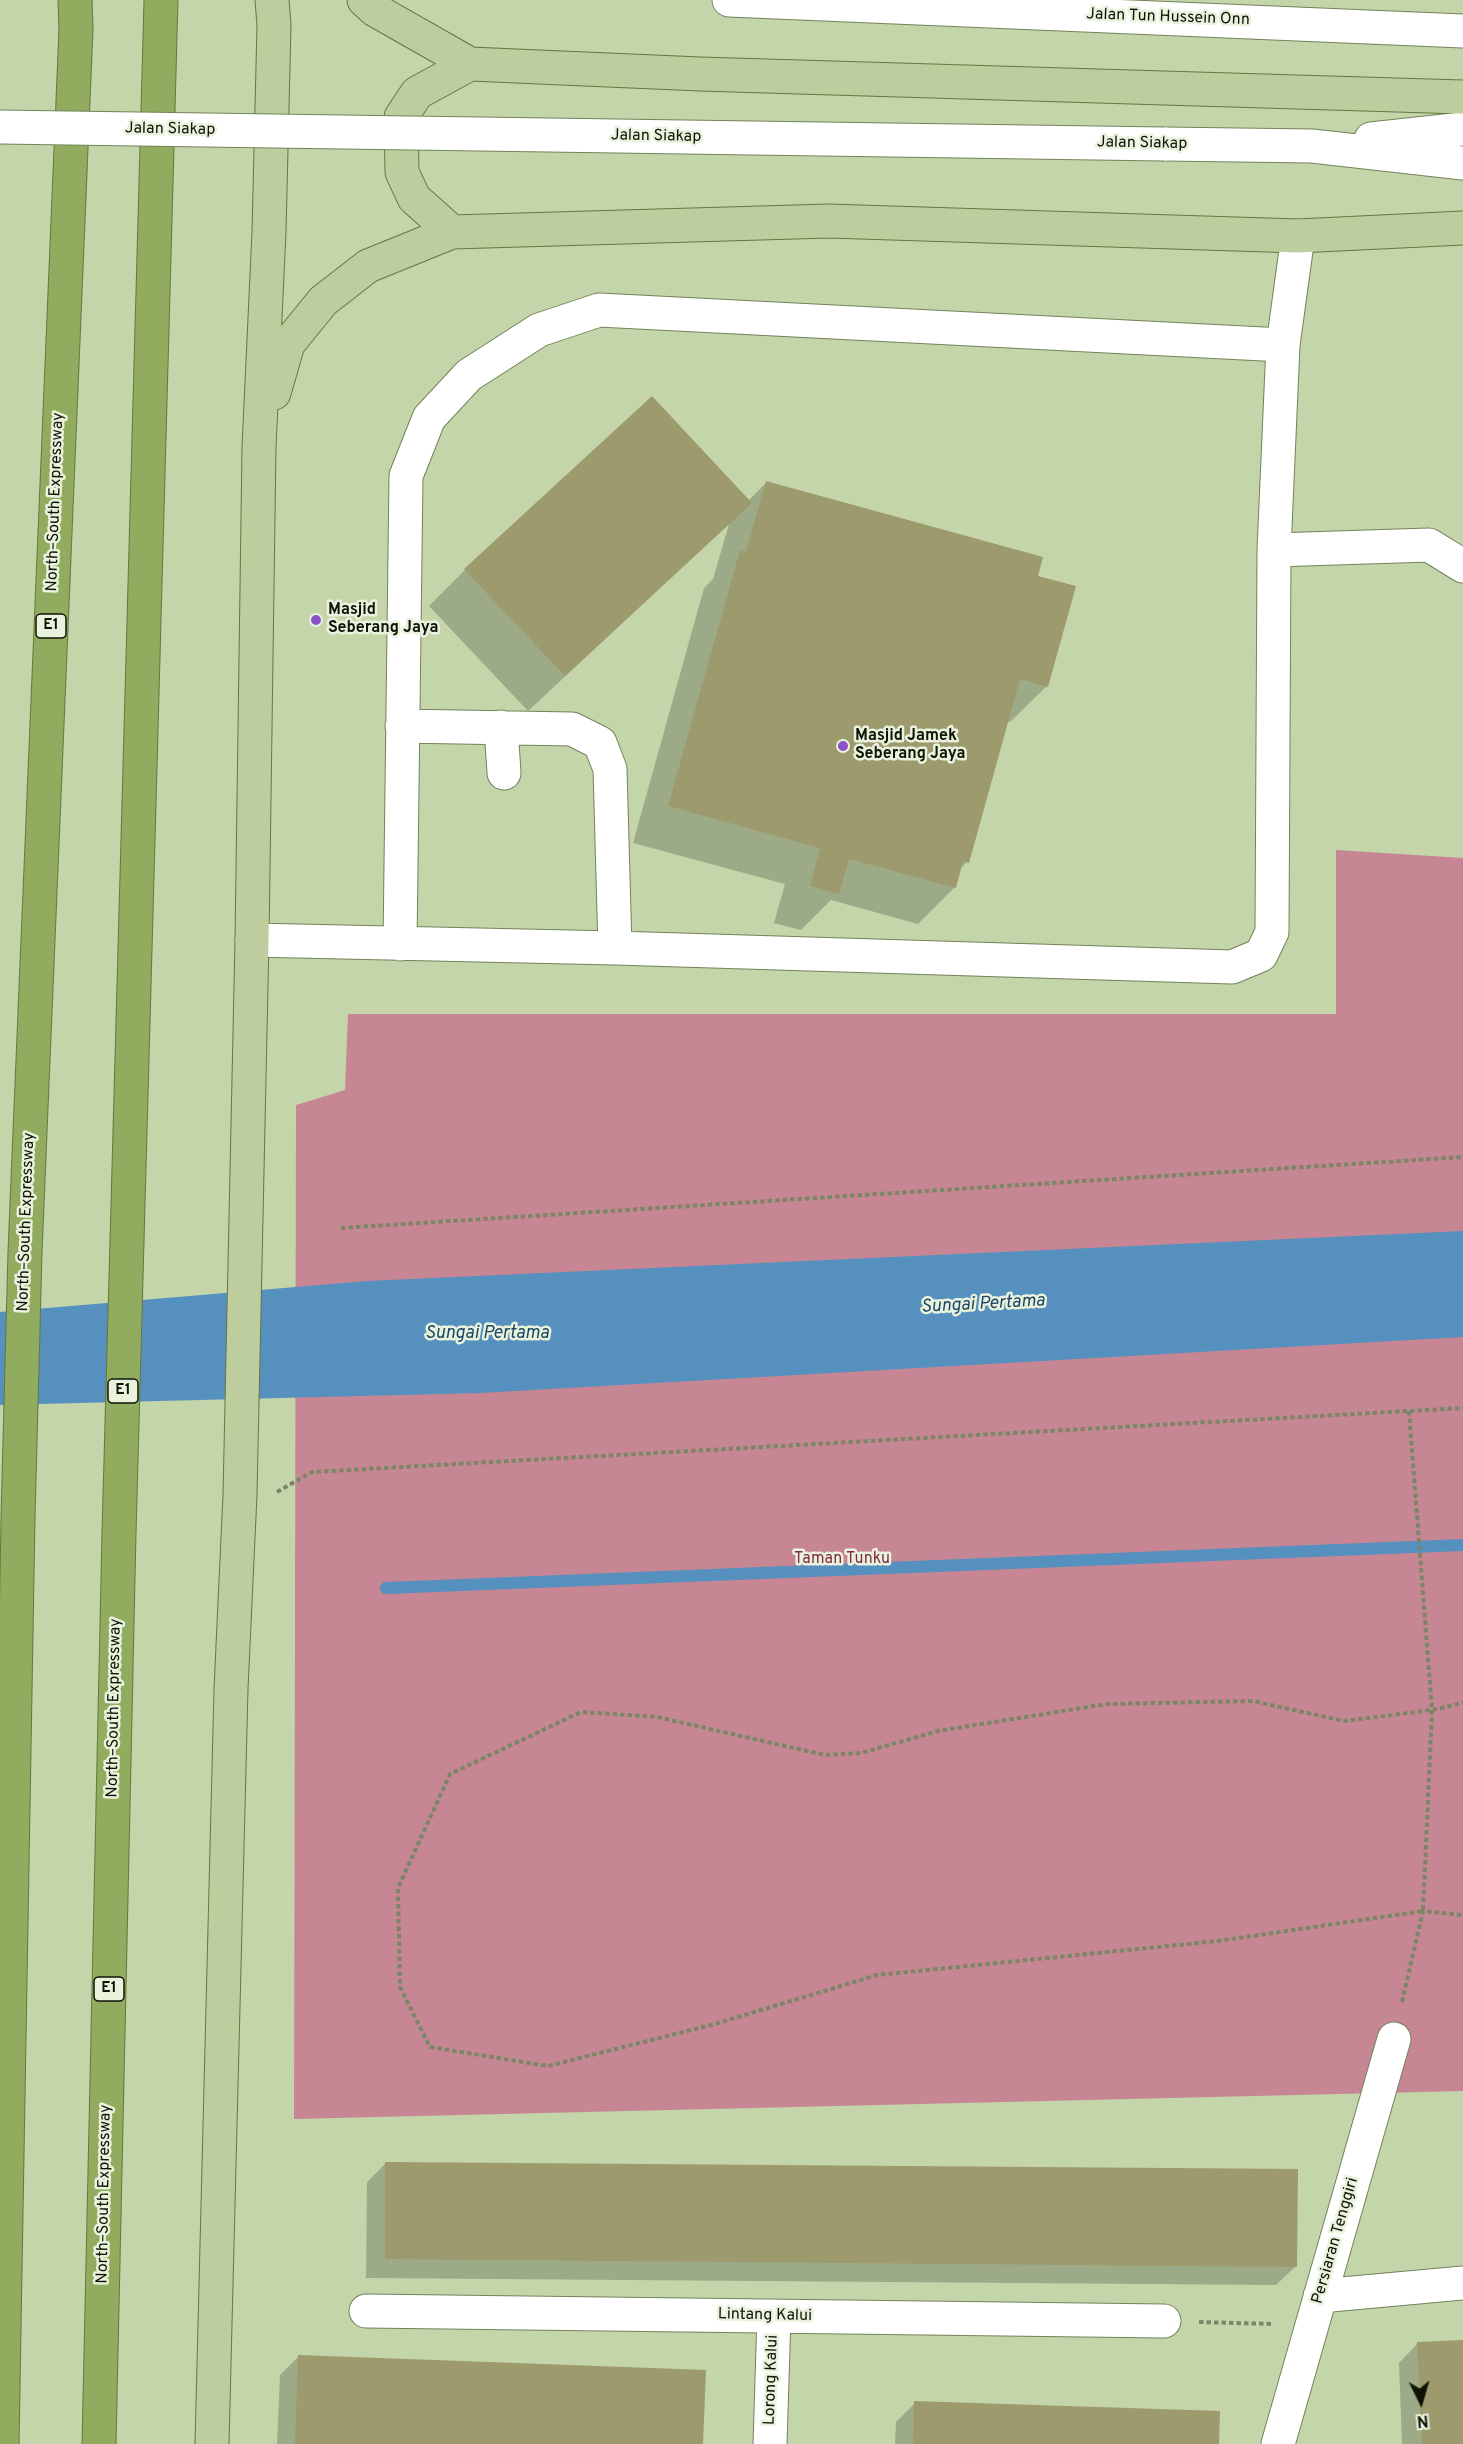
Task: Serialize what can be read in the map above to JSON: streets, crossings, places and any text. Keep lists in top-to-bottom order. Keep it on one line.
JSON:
{"streets":{"highway":["North–South Expressway","E1"],"street":["Jalan Tun Hussein Onn","Jalan Siakap","Persiaran Tenggiri","Lintang Kalui","Lorong Kalui"]},"crossings":[["Lintang Kalui","Lorong Kalui"]],"water":["Sungai Pertama"],"parks":["Taman Tunku"],"places":["Masjid Seberang Jaya","Masjid Jamek Seberang Jaya"],"north":"bottom"}
